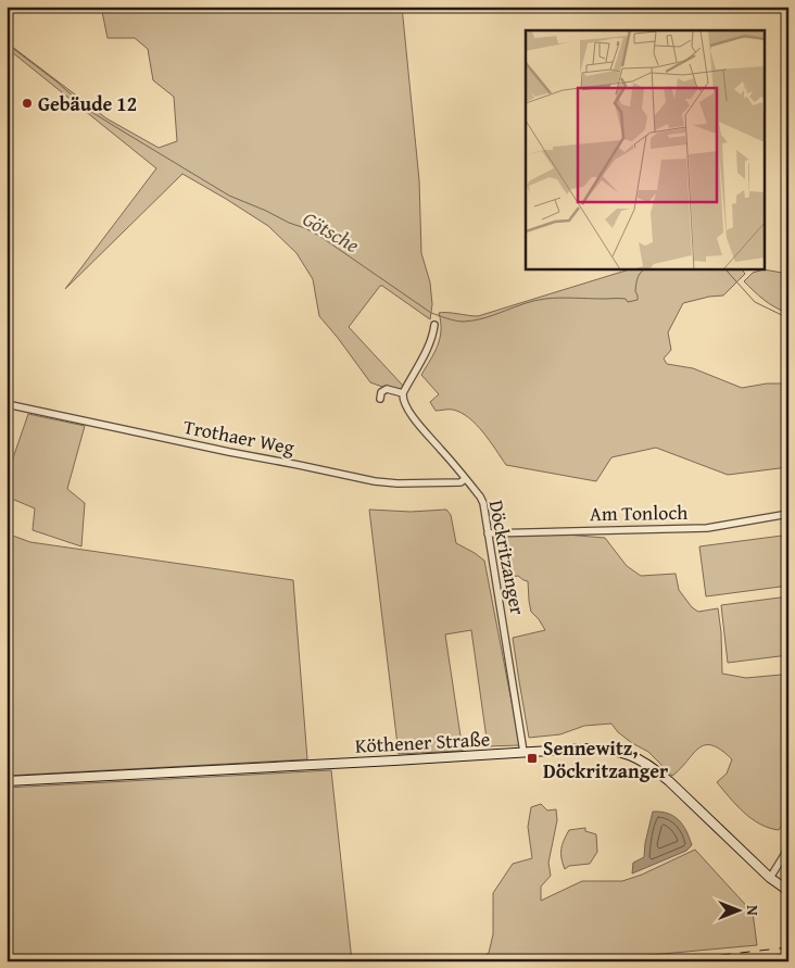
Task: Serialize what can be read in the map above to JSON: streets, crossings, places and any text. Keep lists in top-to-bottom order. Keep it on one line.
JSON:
{"streets":{"main road":["Köthener Straße"],"street":["Trothaer Weg","Am Tonloch","Döckritzanger"]},"crossings":[["Trothaer Weg","Döckritzanger"],["Am Tonloch","Döckritzanger"],["Döckritzanger","Köthener Straße"]],"water":["Götsche"],"places":{"other":["Gebäude 12"],"transit":["Sennewitz, Döckritzanger"]},"north":"right"}
